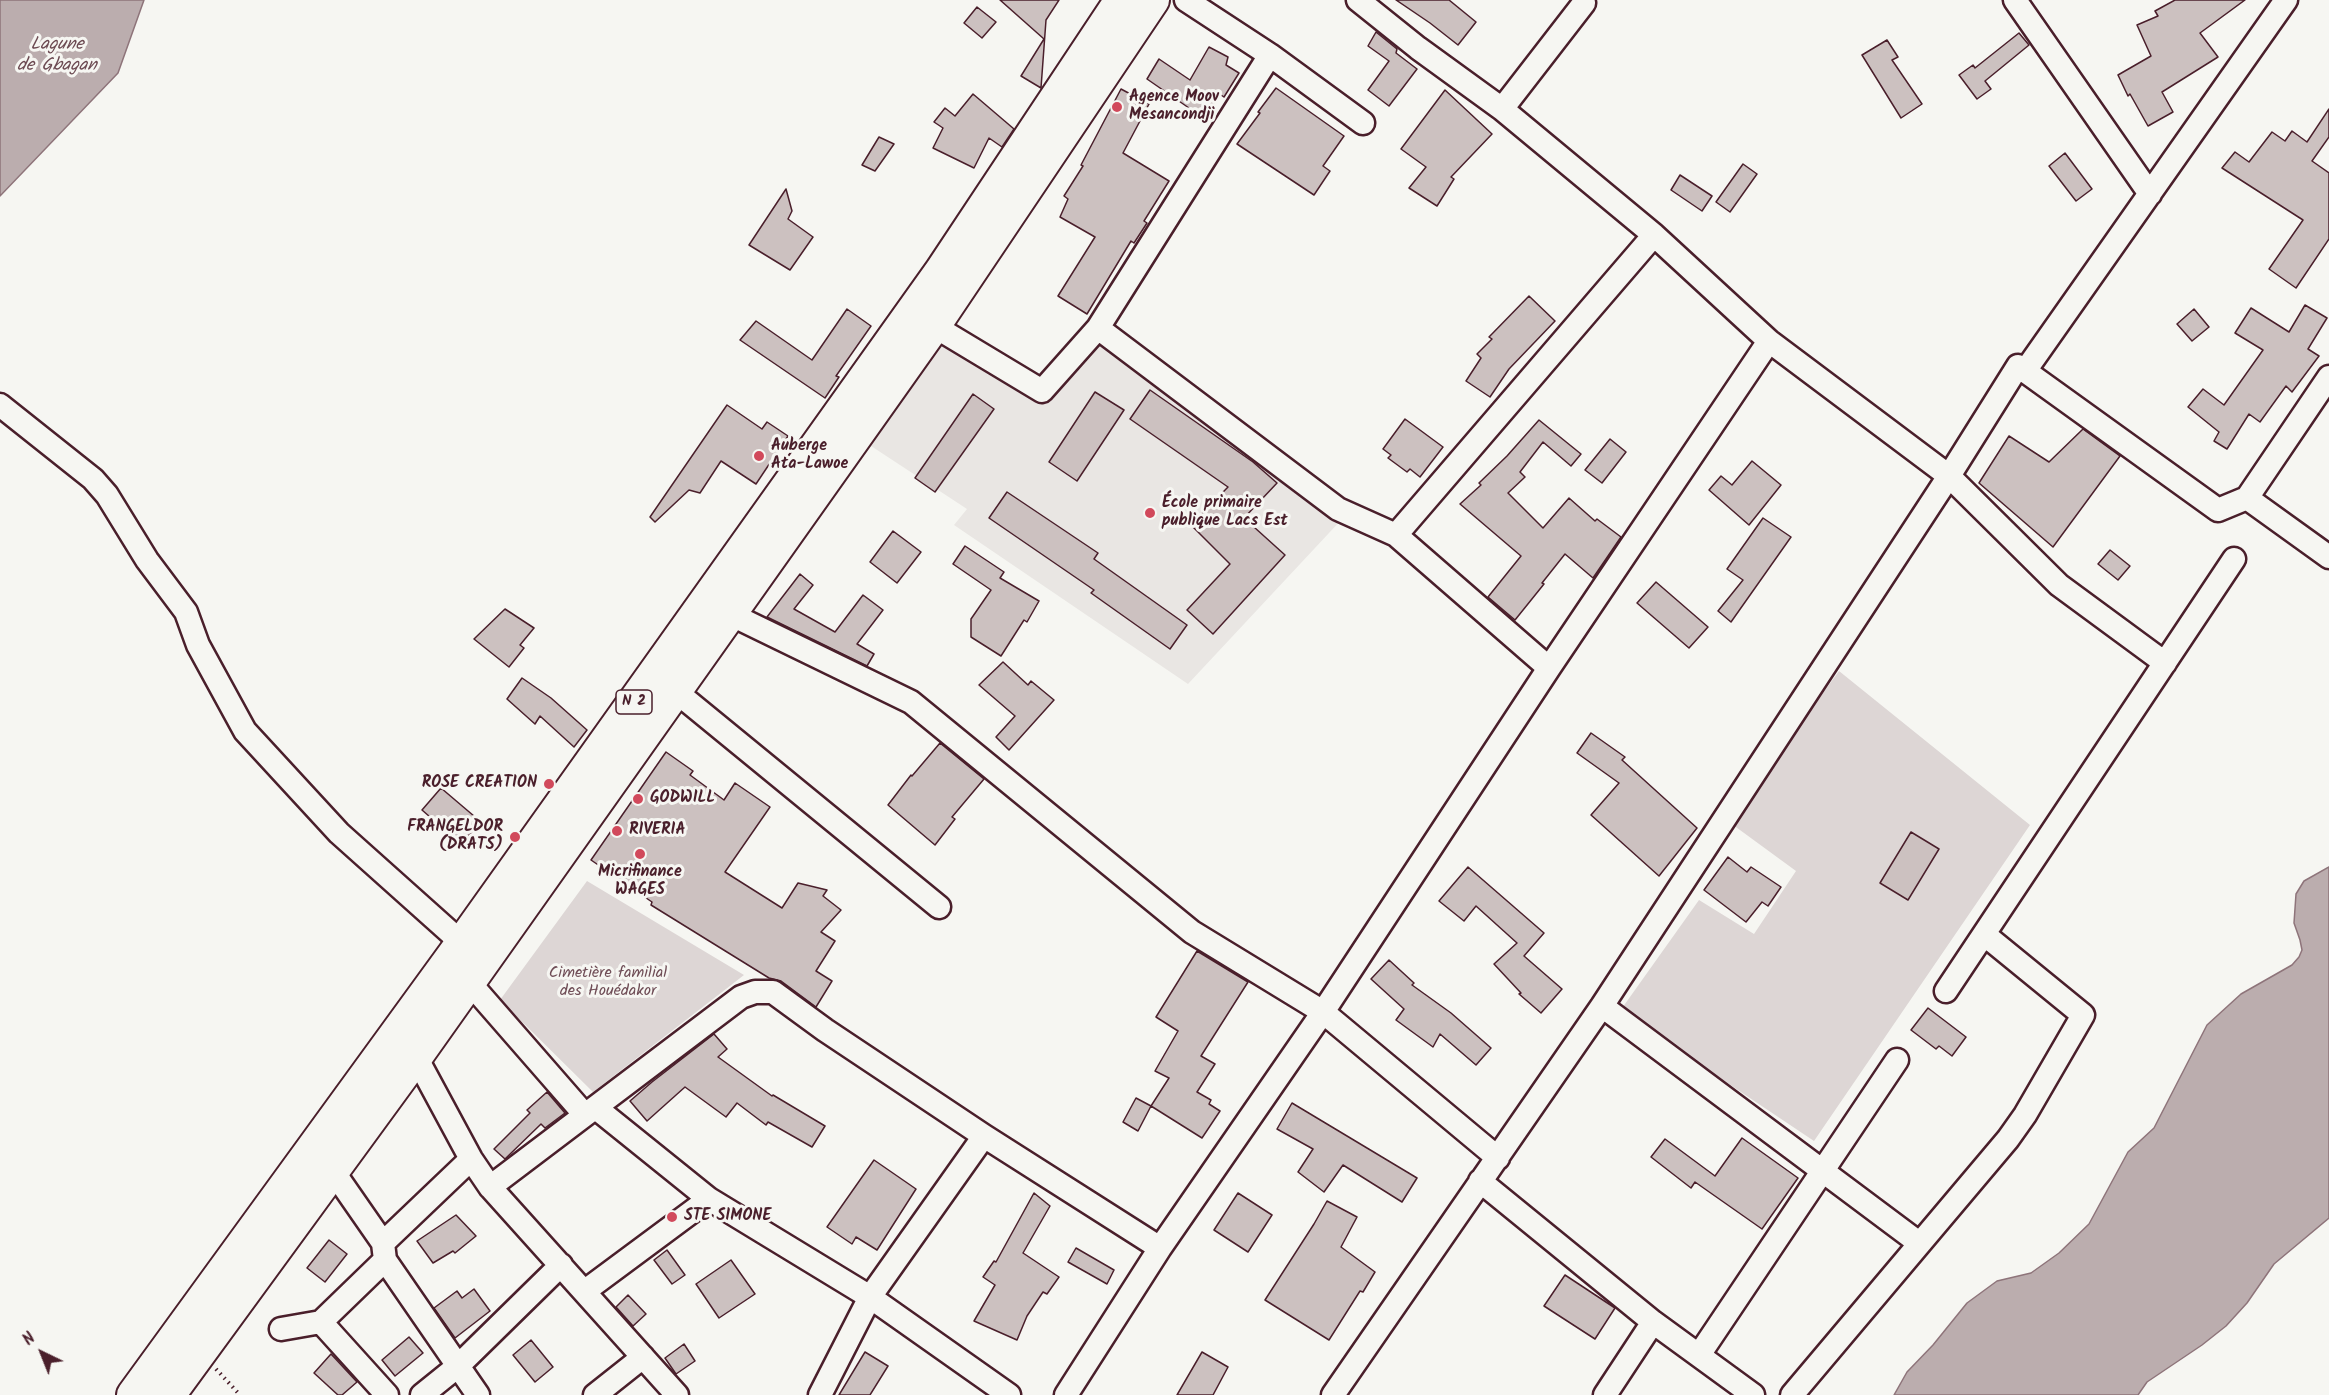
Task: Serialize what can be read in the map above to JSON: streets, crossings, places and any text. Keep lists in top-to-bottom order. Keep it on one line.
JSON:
{"streets":{"highway":["N 2"]},"water":["Lagune de Gbagan"],"parks":["Cimetière familial des Houédakor"],"places":["Agence Moov Mesancondji","Auberge Ata-Lawoe","École primaire publique Lacs Est","ROSE CREATION","GODWILL","RIVERIA","FRANGELDOR (DRATS)","Micrifinance WAGES","STE SIMONE"],"north":"top left"}
